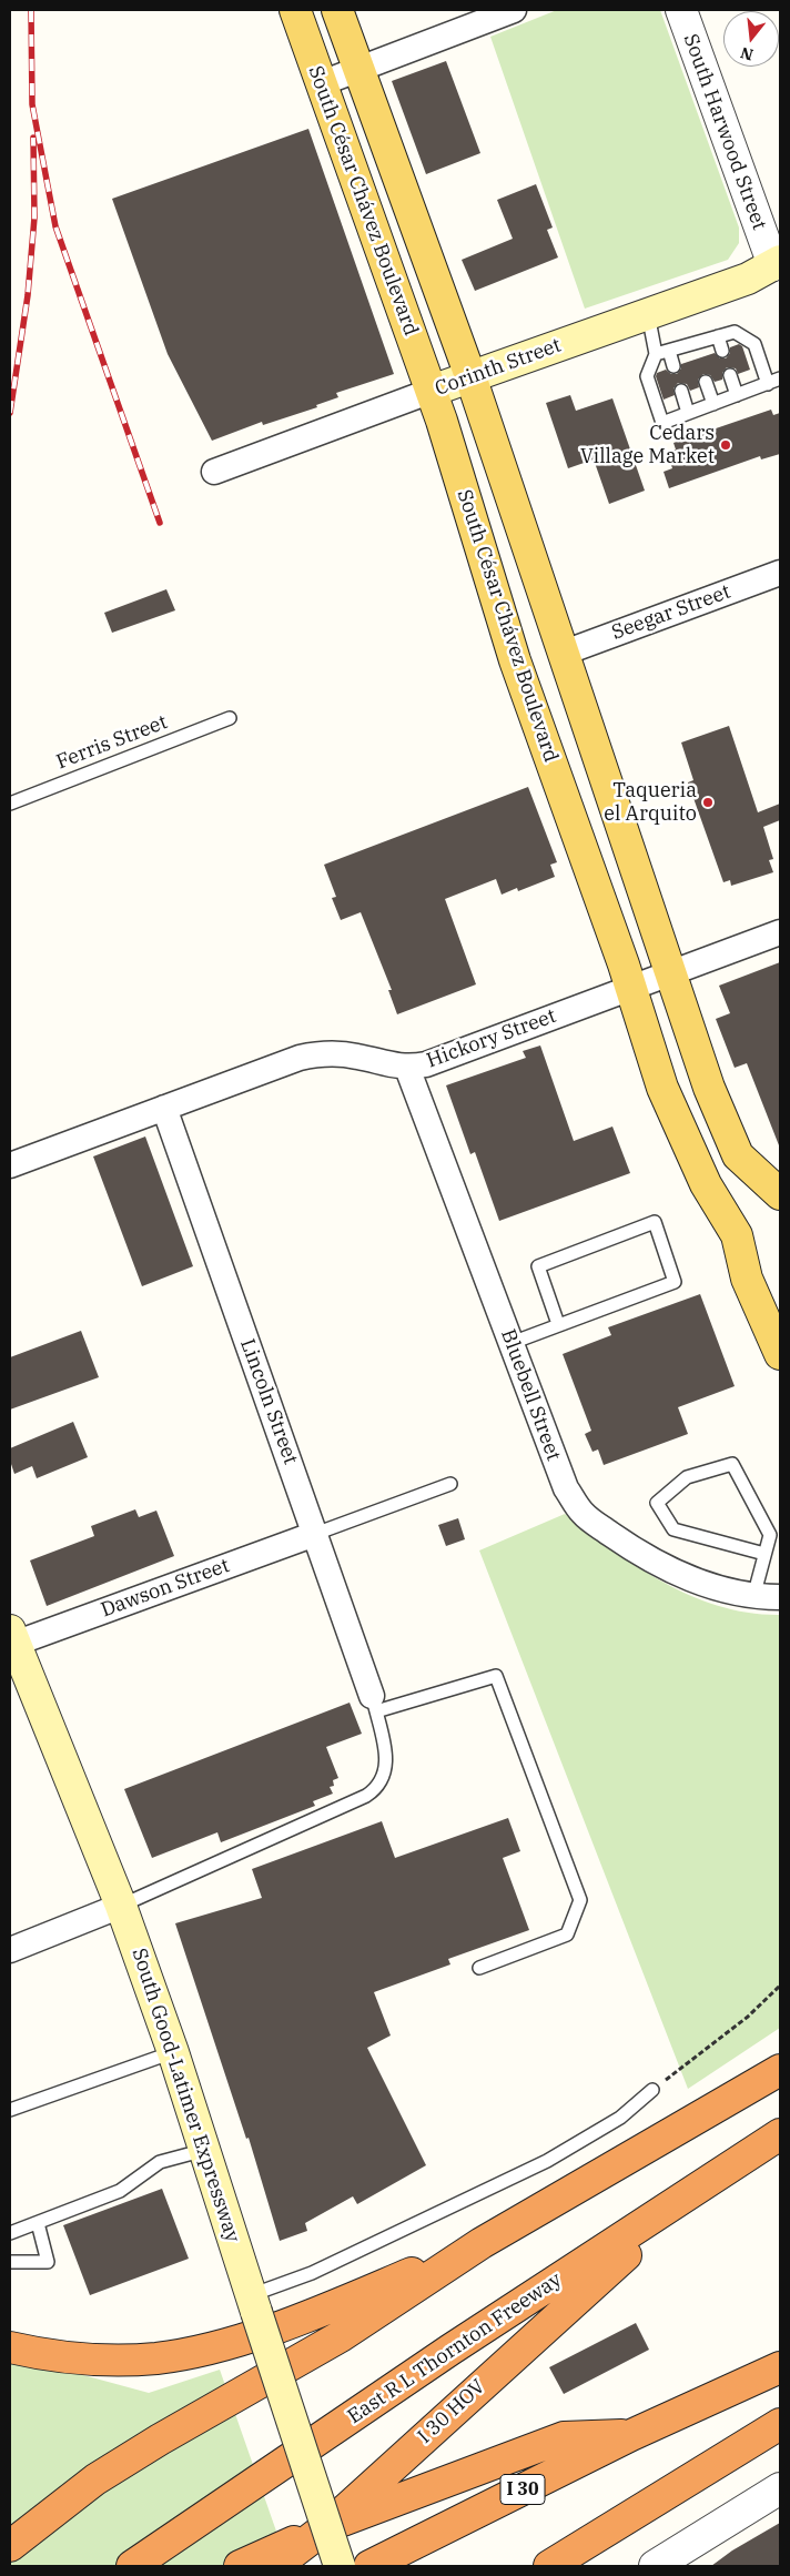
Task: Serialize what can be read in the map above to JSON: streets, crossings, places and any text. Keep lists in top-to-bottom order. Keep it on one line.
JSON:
{"streets":{"highway":["East R L Thornton Freeway","I 30 HOV","I 30"],"main road":["South César Chávez Boulevard","Corinth Street","South Good-Latimer Expressway"],"street":["South Harwood Street","Seegar Street","Hickory Street","Bluebell Street","Lincoln Street","Dawson Street"],"lane":["Ferris Street"]},"crossings":[["South Harwood Street","Corinth Street"],["South César Chávez Boulevard","Corinth Street"],["South César Chávez Boulevard","Seegar Street"],["South César Chávez Boulevard","Hickory Street"],["Hickory Street","Bluebell Street"],["Hickory Street","Lincoln Street"],["Lincoln Street","Dawson Street"],["Dawson Street","South Good-Latimer Expressway"],["East R L Thornton Freeway","I 30 HOV"],["I 30 HOV","I 30"]],"places":["Cedars Village Market","Taqueria el Arquito"],"north":"bottom"}
